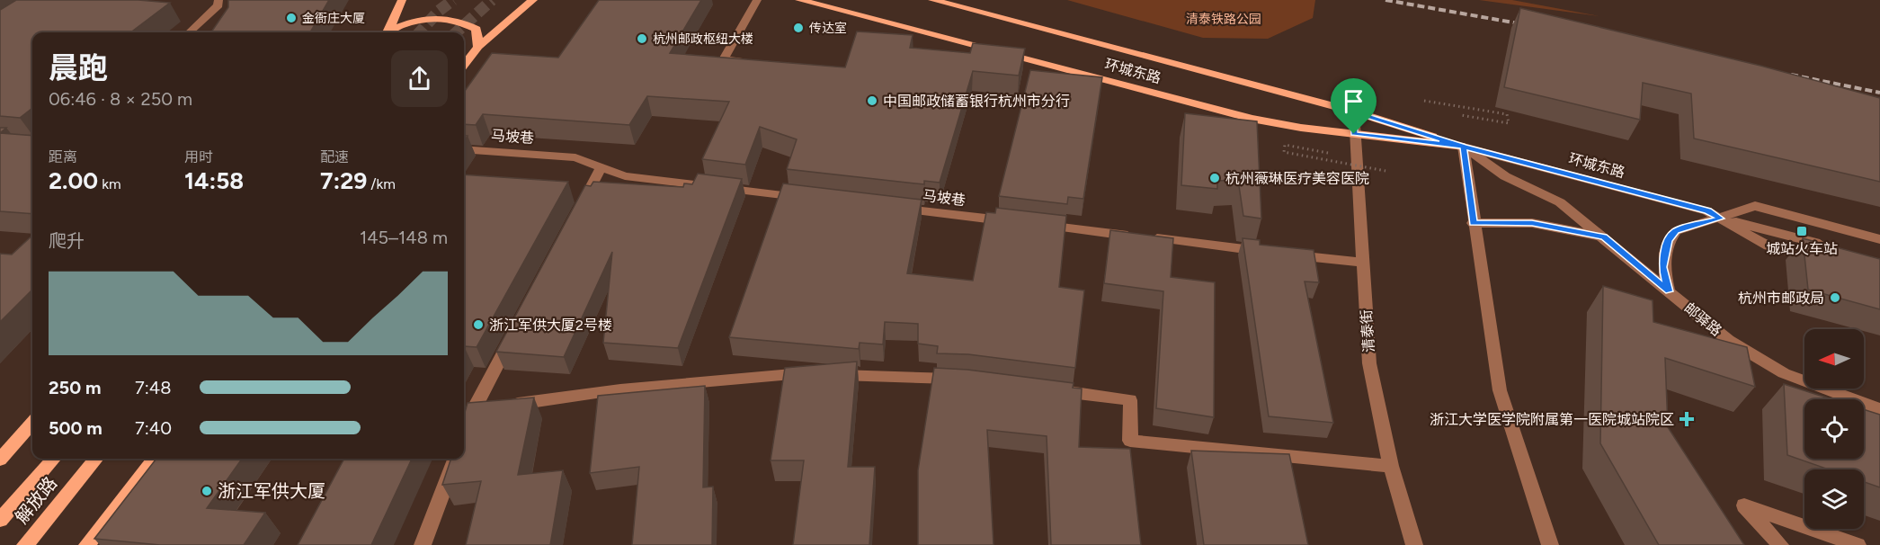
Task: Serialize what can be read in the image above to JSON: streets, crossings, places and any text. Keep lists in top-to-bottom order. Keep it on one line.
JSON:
{"streets":{"main road":["环城东路","解放路"],"street":["马坡巷","邮驿路","清泰街"]},"crossings":[["环城东路","邮驿路"],["环城东路","清泰街"]],"parks":["清泰铁路公园"],"places":{"other":["金衙庄大厦","传达室","杭州邮政枢纽大楼","中国邮政储蓄银行杭州市分行","杭州薇琳医疗美容医院","杭州市邮政局","浙江军供大厦2号楼","浙江军供大厦"],"transit":["城站火车站"],"health":["浙江大学医学院附属第一医院城站院区"]},"north":"left","page":{"heading":["晨跑","06:46 · 8 × 250 m"],"stats":[["距离","2.00 km"],["用时","14:58"],["配速","7:29 /km"]],"chart":["爬升","145–148 m"],"list":[{"name":"250 m","note":"7:48"},{"name":"500 m","note":"7:40"}]}}
